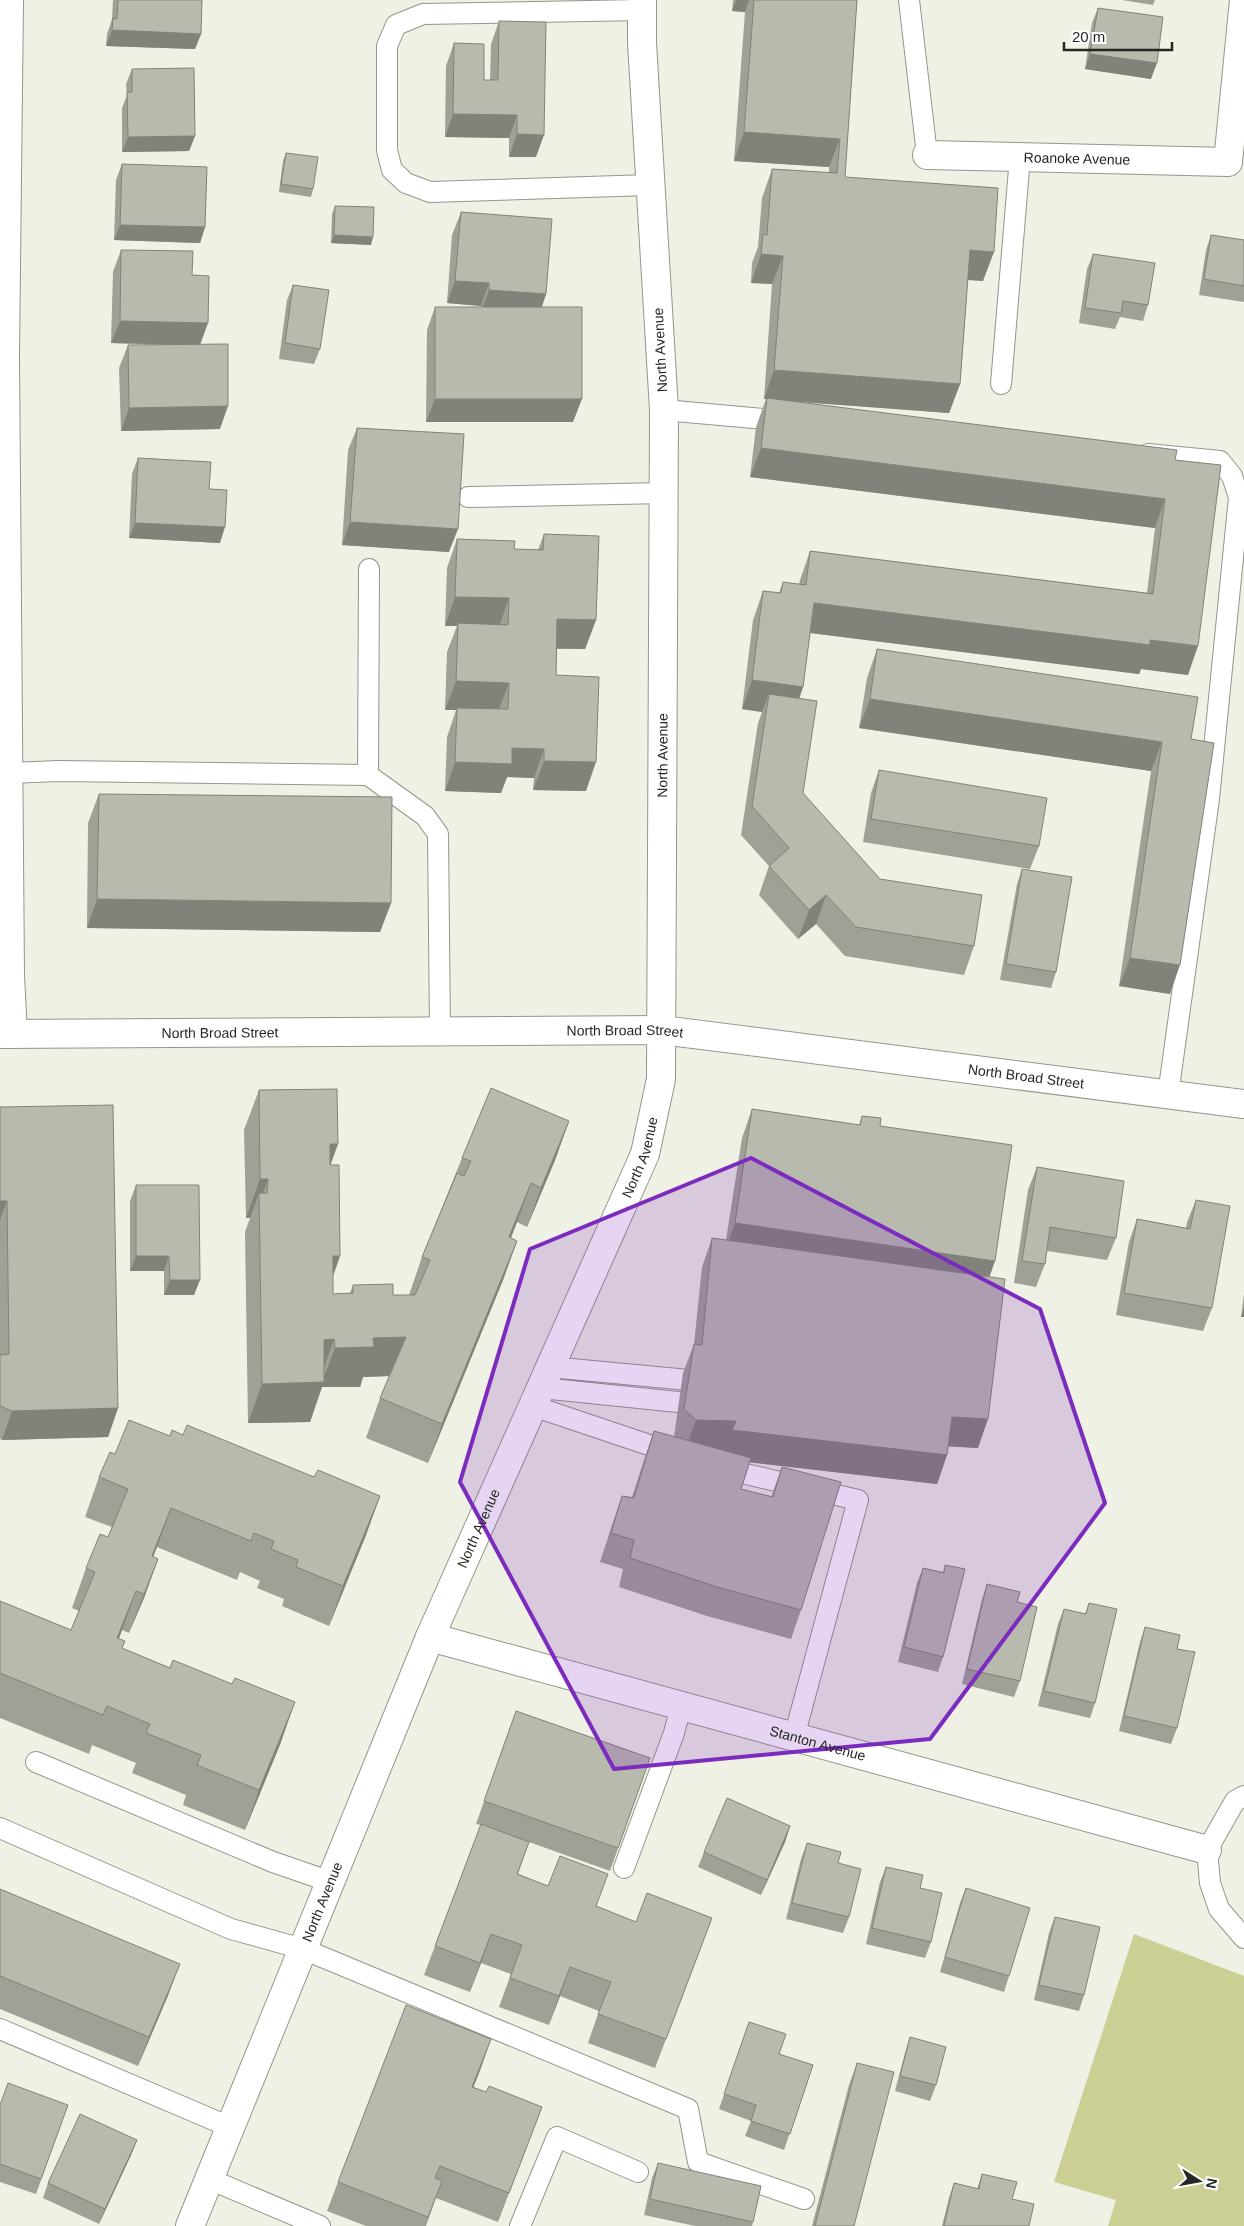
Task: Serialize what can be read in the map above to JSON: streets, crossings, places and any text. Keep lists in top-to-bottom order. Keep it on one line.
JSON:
{"streets":{"main road":["Roanoke Avenue","North Avenue","North Broad Street","Stanton Avenue"]},"crossings":[["North Avenue","North Broad Street"],["North Avenue","Stanton Avenue"]],"scale_bar":"20 m","north":"right"}
